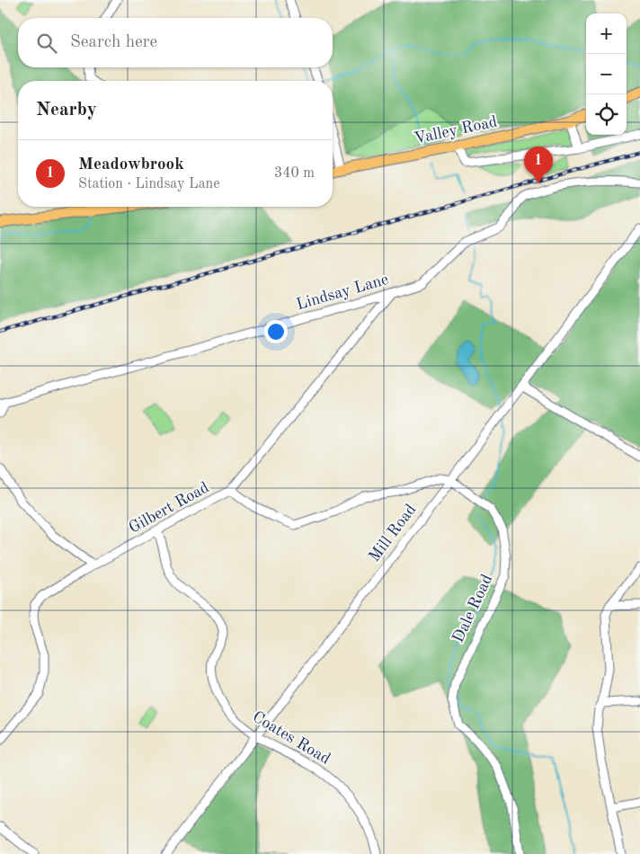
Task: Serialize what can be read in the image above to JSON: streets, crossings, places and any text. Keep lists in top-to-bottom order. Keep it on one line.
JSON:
{"streets":{"main road":["Valley Road"],"street":["Lindsay Lane","Gilbert Road","Mill Road","Dale Road","Coates Road"]},"crossings":[["Lindsay Lane","Gilbert Road"],["Gilbert Road","Coates Road"],["Mill Road","Dale Road"],["Mill Road","Coates Road"]],"page":{"map_buttons":["+","−"],"search":"Search here","heading":"Nearby","list":[{"mark":"1","name":"Meadowbrook","note":"Station · Lindsay Lane","value":"340 m"}],"pins":"1"}}
